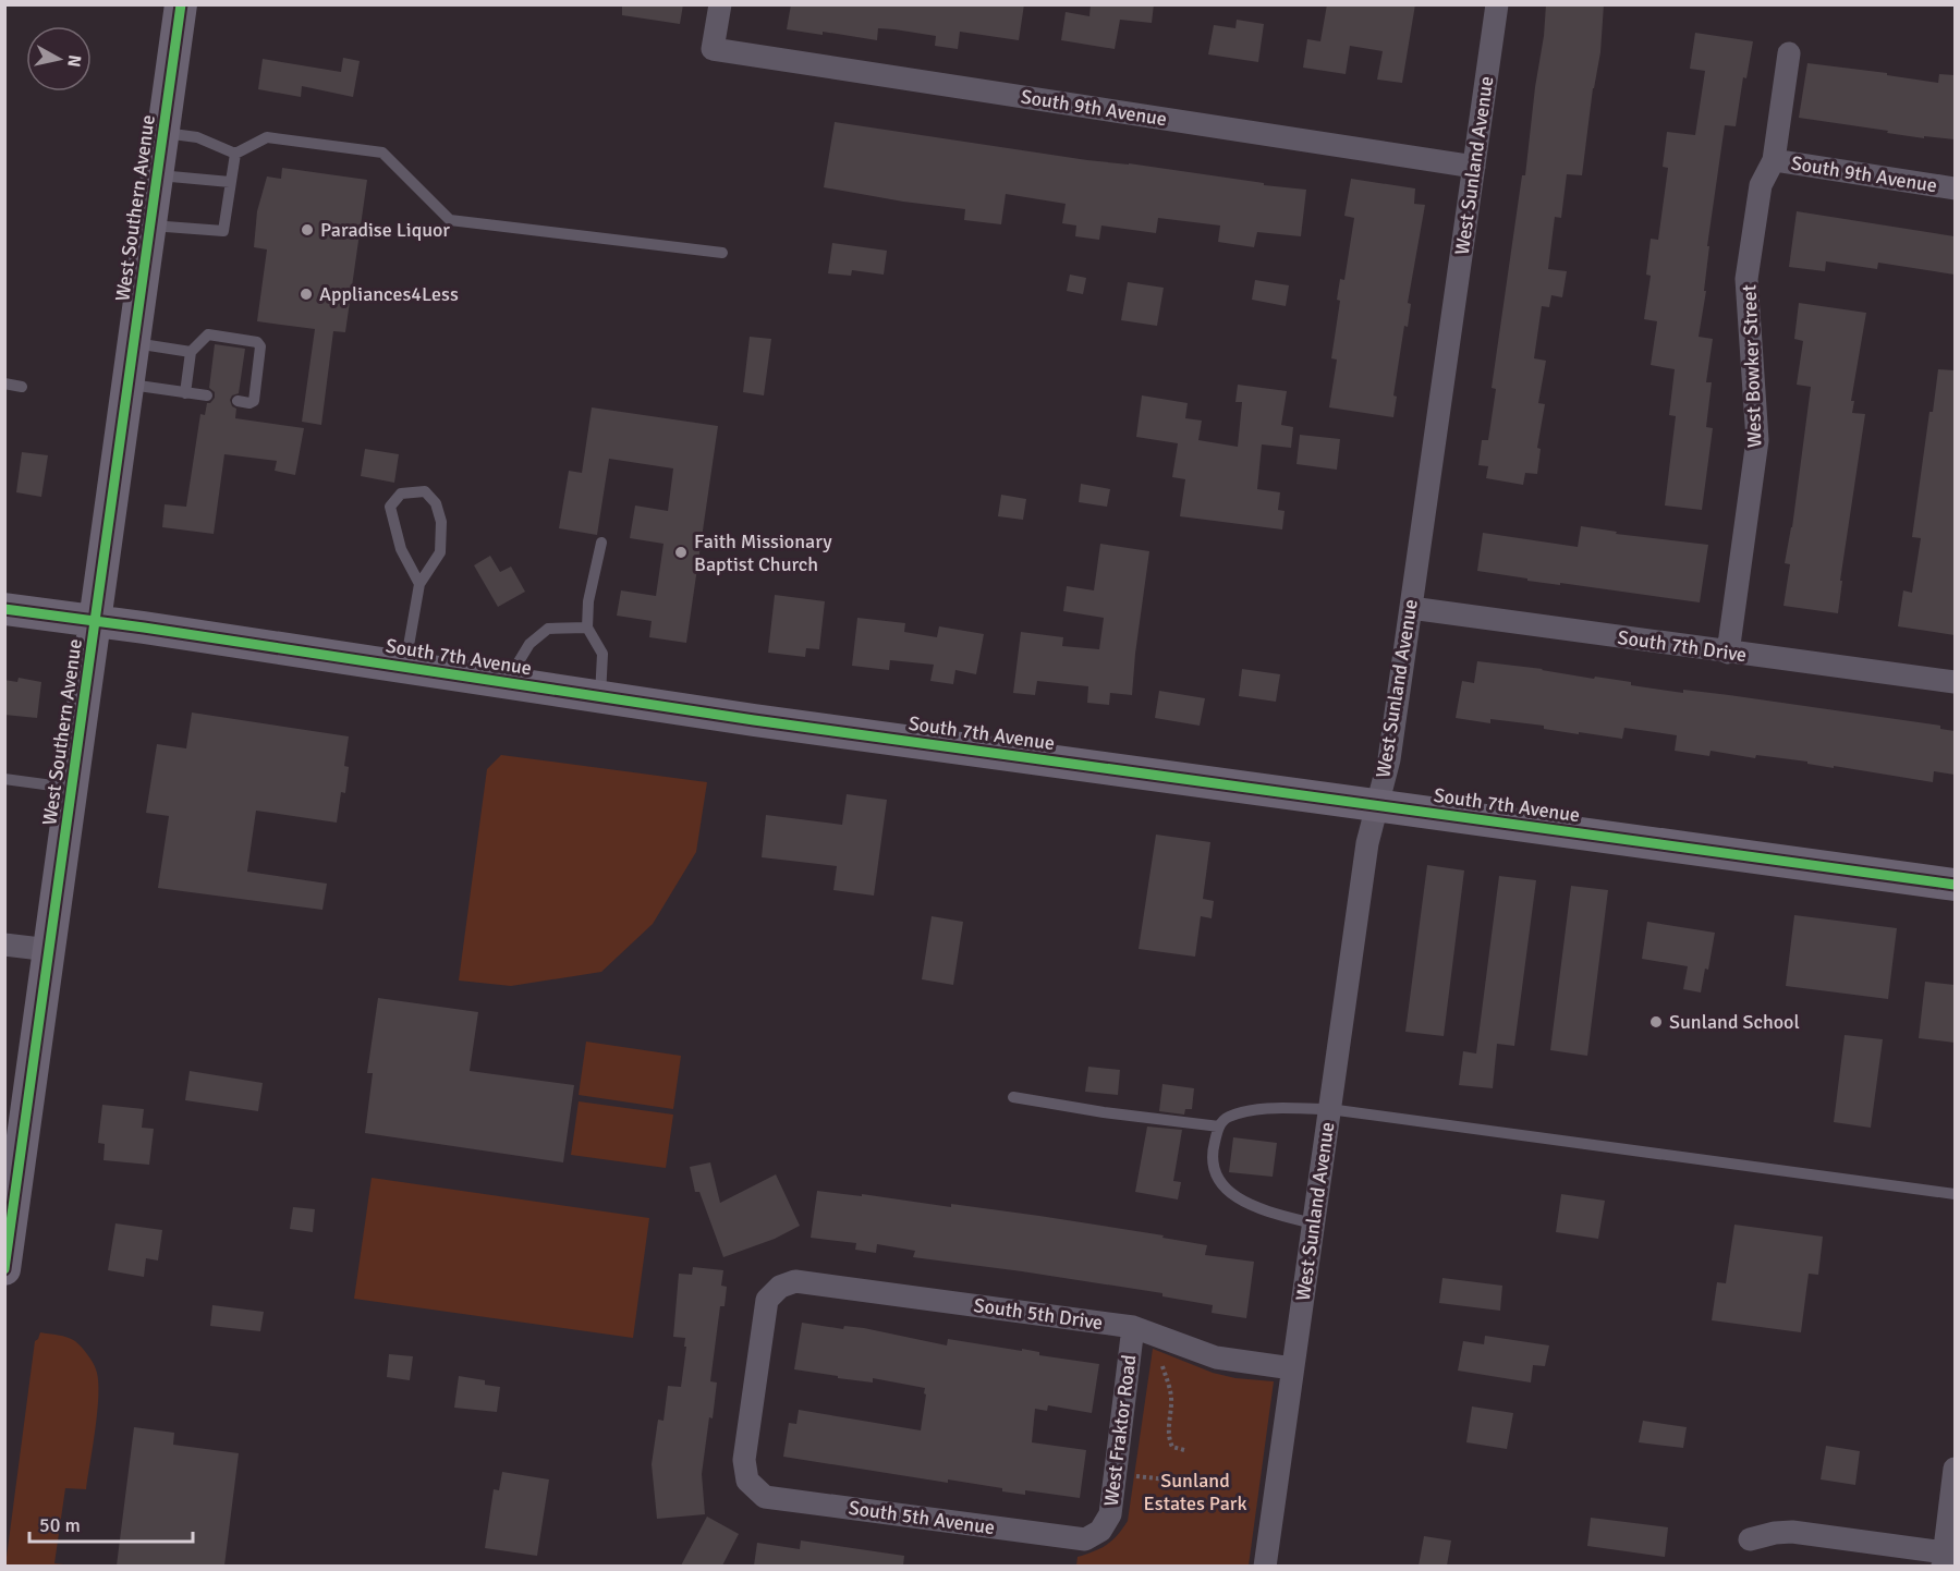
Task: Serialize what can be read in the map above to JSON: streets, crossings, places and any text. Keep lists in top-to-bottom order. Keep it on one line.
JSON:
{"streets":{"main road":["West Southern Avenue","South 7th Avenue"],"street":["South 9th Avenue","West Sunland Avenue","West Bowker Street","South 7th Drive","South 5th Drive","West Fraktor Road","South 5th Avenue"]},"crossings":[["South 9th Avenue","West Sunland Avenue"],["South 9th Avenue","West Bowker Street"],["West Sunland Avenue","South 7th Drive"],["West Sunland Avenue","South 7th Avenue"],["West Sunland Avenue","South 5th Drive"],["West Southern Avenue","South 7th Avenue"],["West Bowker Street","South 7th Drive"],["South 5th Drive","West Fraktor Road"],["South 5th Drive","South 5th Avenue"],["West Fraktor Road","South 5th Avenue"]],"parks":["Sunland Estates Park"],"places":["Paradise Liquor","Appliances4Less","Faith Missionary Baptist Church","Sunland School"],"scale_bar":"50 m","north":"right"}
